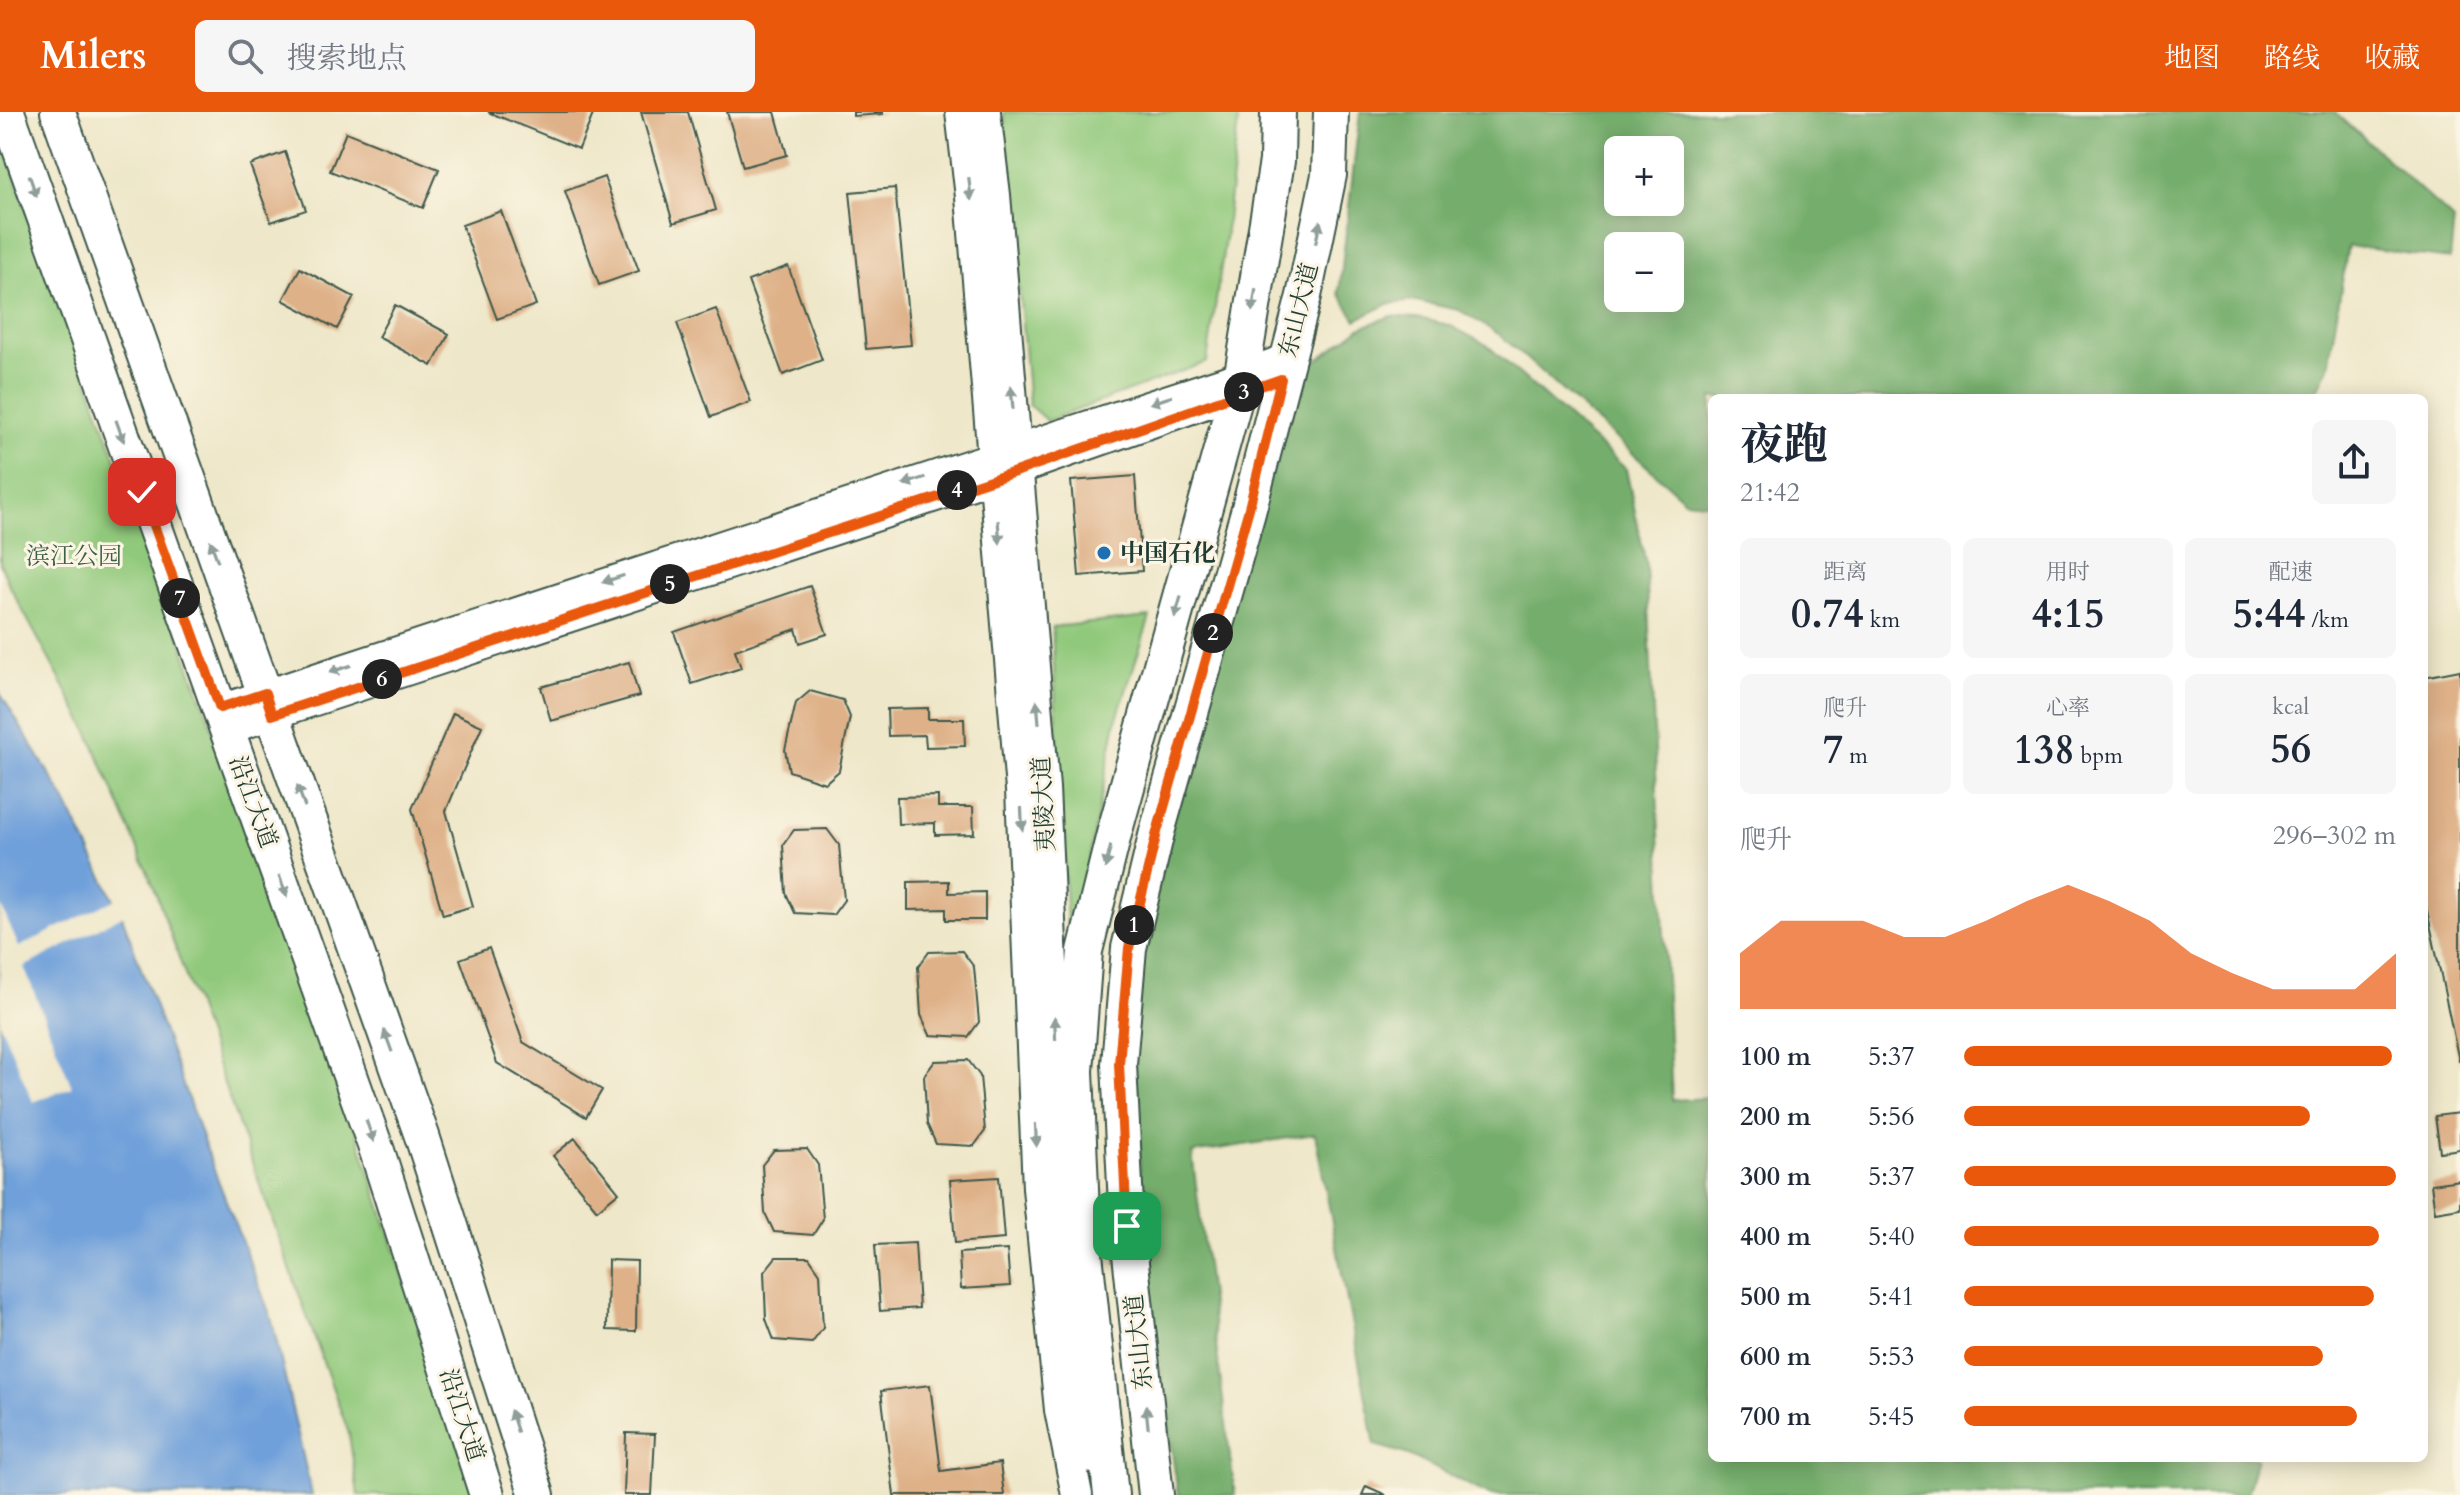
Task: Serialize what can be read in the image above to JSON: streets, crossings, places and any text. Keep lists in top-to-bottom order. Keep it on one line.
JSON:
{"streets":{"main road":["东山大道","沿江大道","夷陵大道"]},"parks":["滨江公园"],"places":["中国石化"],"page":{"header":"Milers","search":"搜索地点","nav":["地图","路线","收藏"],"map_buttons":["+","−"],"pins":["3","4","5","7","2","6","1"],"heading":["夜跑","21:42"],"stats":[["距离","0.74 km"],["用时","4:15"],["配速","5:44 /km"],["爬升","7 m"],["心率","138 bpm"],["kcal","56"]],"chart":["爬升","296–302 m"],"list":[{"name":"100 m","note":"5:37"},{"name":"200 m","note":"5:56"},{"name":"300 m","note":"5:37"},{"name":"400 m","note":"5:40"},{"name":"500 m","note":"5:41"},{"name":"600 m","note":"5:53"},{"name":"700 m","note":"5:45"}]}}
